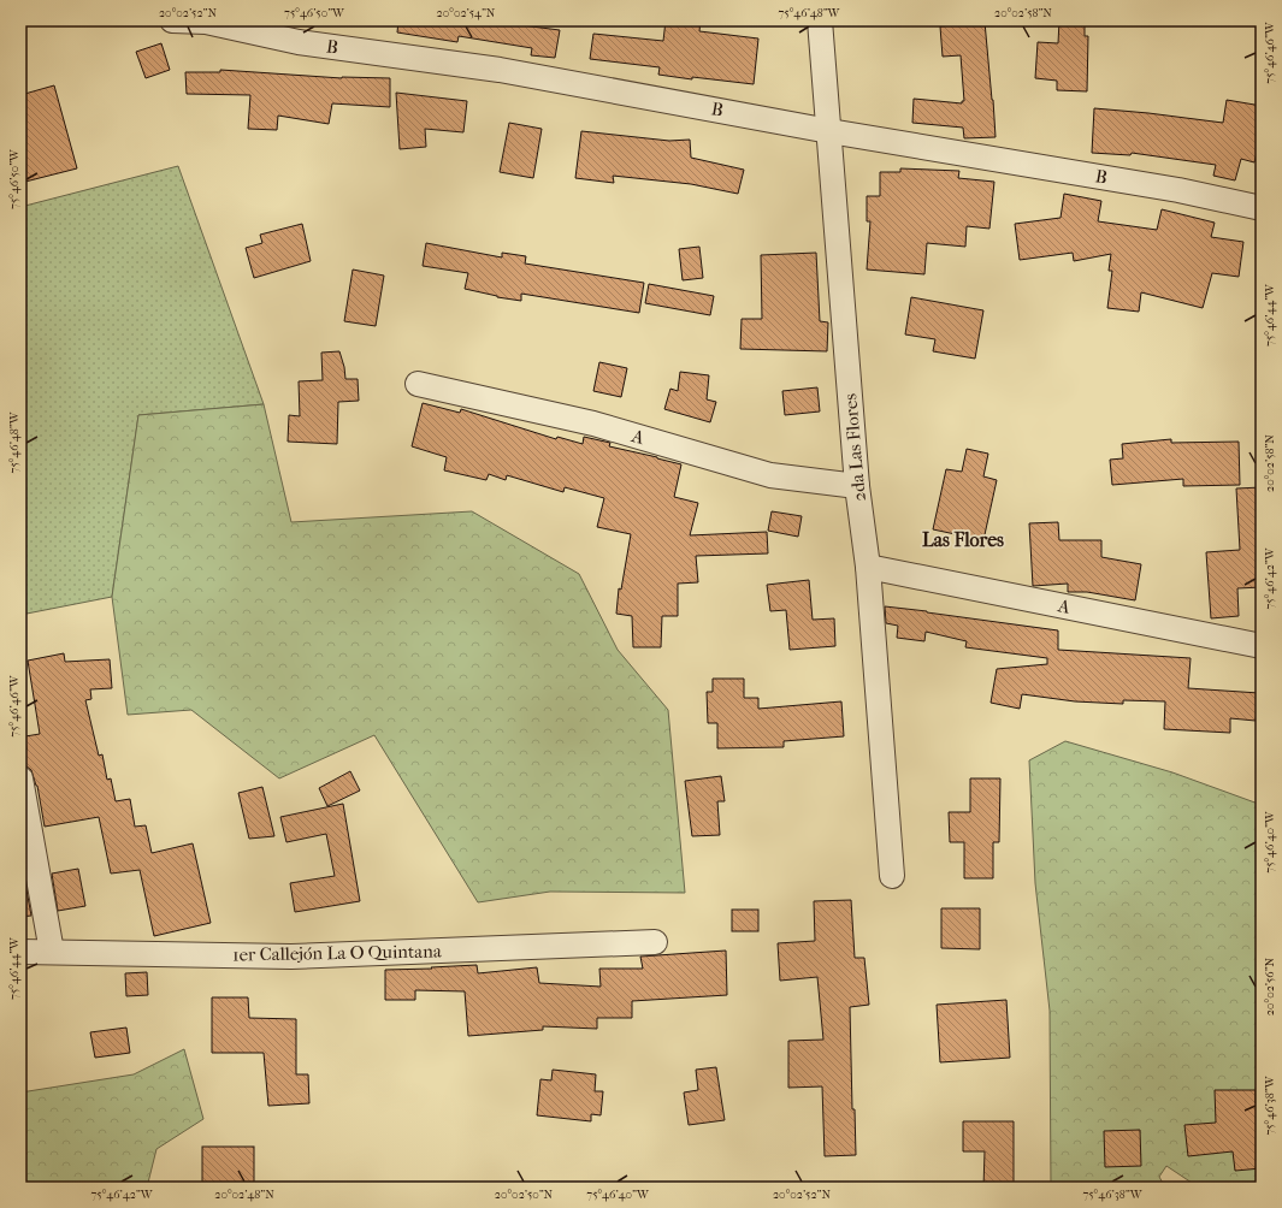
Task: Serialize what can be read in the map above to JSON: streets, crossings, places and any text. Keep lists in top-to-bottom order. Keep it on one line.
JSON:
{"streets":{"street":["B","A","2da Las Flores","1er Callejón La O Quintana"]},"crossings":[["B","2da Las Flores"],["A","2da Las Flores"]],"districts":["Las Flores"],"coordinates":["20°02'52\"N","75°46'50\"W","20°02'54\"N","75°46'48\"W","20°02'58\"N","75°46'46\"W","75°46'44\"W","75°46'42\"W","75°46'40\"W","20°02'56\"N","75°46'38\"W","20°02'48\"N","20°02'50\"N"]}
